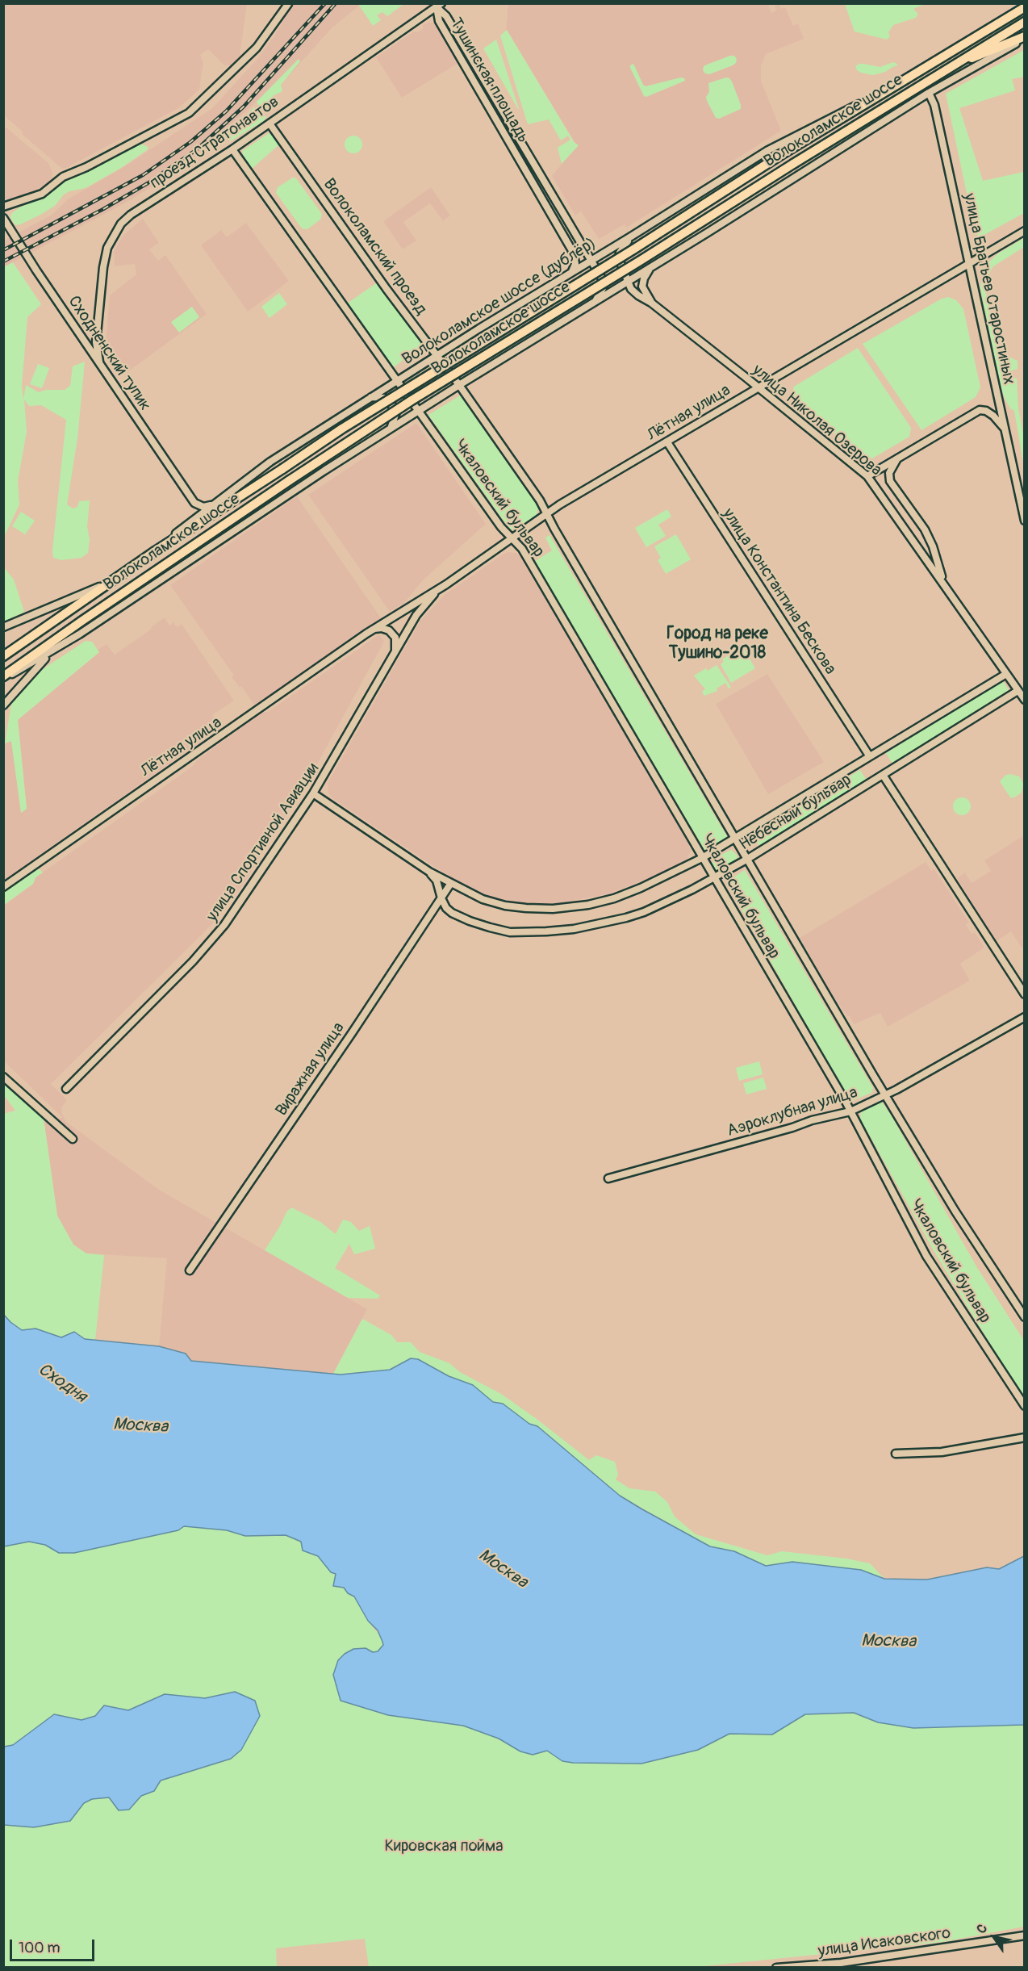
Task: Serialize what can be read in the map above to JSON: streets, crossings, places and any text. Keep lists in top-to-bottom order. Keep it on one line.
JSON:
{"streets":{"main road":["Волоколамское шоссе"],"street":["Тушинская площадь","проезд Стратонавтов","Волоколамский проезд","улица Братьев Старостиных","Волоколамское шоссе (дублёр)","Сходненский тупик","Лётная улица","улица Николая Озерова","Чкаловский бульвар","улица Константина Бескова","Небесный бульвар","улица Спортивной Авиации","Виражная улица","Аэроклубная улица","улица Исаковского"]},"crossings":[["Тушинская площадь","проезд Стратонавтов"],["Тушинская площадь","Волоколамское шоссе (дублёр)"],["Волоколамское шоссе","Волоколамское шоссе (дублёр)"],["проезд Стратонавтов","Волоколамский проезд"],["проезд Стратонавтов","Сходненский тупик"],["Волоколамский проезд","Волоколамское шоссе (дублёр)"],["Волоколамский проезд","Чкаловский бульвар"],["улица Братьев Старостиных","Лётная улица"],["Лётная улица","улица Николая Озерова"],["Лётная улица","Чкаловский бульвар"],["Лётная улица","улица Константина Бескова"],["Лётная улица","улица Спортивной Авиации"],["улица Николая Озерова","Небесный бульвар"],["Чкаловский бульвар","Небесный бульвар"],["Чкаловский бульвар","Аэроклубная улица"],["улица Константина Бескова","Небесный бульвар"],["Небесный бульвар","улица Спортивной Авиации"],["Небесный бульвар","Виражная улица"]],"districts":["Город на реке Тушино-2018"],"water":["Сходня","Москва"],"parks":["Кировская пойма"],"scale_bar":"100 m","north":"top left"}
